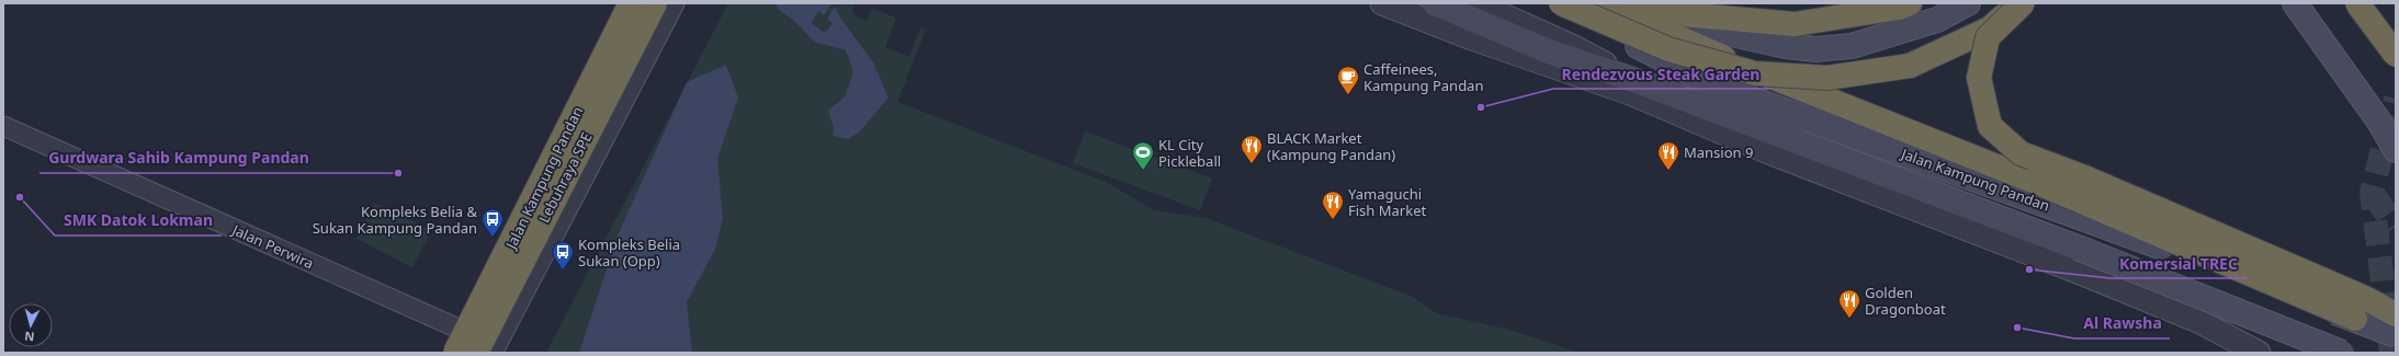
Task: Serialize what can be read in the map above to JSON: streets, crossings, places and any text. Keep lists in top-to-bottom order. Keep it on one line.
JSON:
{"streets":{"highway":["Lebuhraya SPE"],"main road":["Jalan Kampung Pandan"],"street":["Jalan Perwira"]},"crossings":[["Jalan Kampung Pandan","Lebuhraya SPE"],["Jalan Kampung Pandan","Jalan Perwira"],["Lebuhraya SPE","Jalan Perwira"]],"places":{"cafe":["Caffeinees, Kampung Pandan"],"other":["Rendezvous Steak Garden","Gurdwara Sahib Kampung Pandan","SMK Datok Lokman","Komersial TREC","Al Rawsha"],"restaurant":["BLACK Market (Kampung Pandan)","Mansion 9","Yamaguchi Fish Market","Golden Dragonboat"],"sports":["KL City Pickleball"],"bus stop":["Kompleks Belia & Sukan Kampung Pandan","Kompleks Belia Sukan (Opp)"]},"north":"bottom"}
